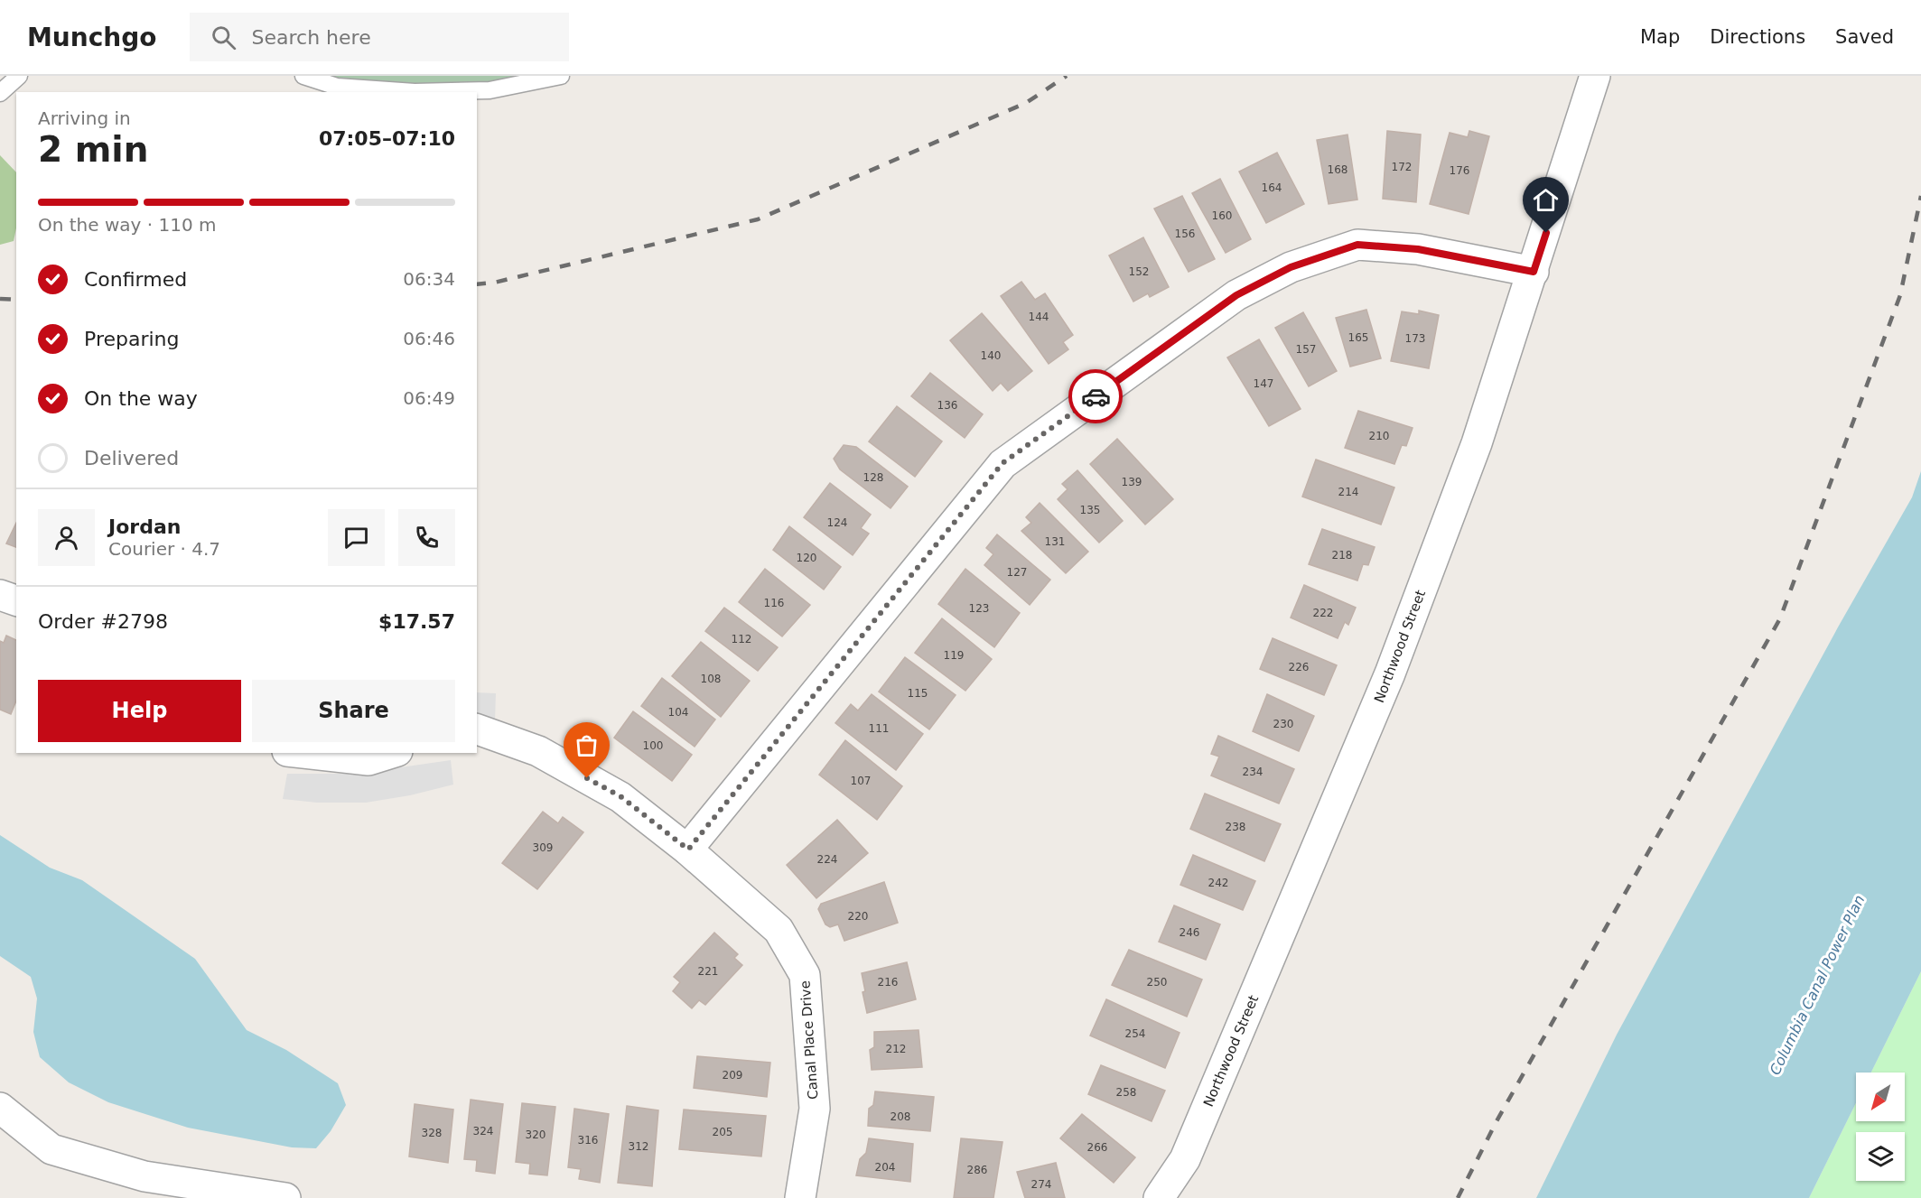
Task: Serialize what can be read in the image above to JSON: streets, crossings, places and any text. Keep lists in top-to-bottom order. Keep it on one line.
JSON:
{"streets":{"street":["Northwood Street","Canal Place Drive"]},"water":["Columbia Canal Power Plan"],"house_numbers":["172","168","176","164","160","156","152","144","165","173","157","140","147","136","210","128","139","214","135","124","131","218","120","127","116","123","222","112","119","226","108","115","104","230","111","100","234","107","238","309","224","242","220","246","221","216","250","254","212","209","258","208","324","205","328","320","316","312","266","204","286","274"],"north":"bottom left","page":{"header":"Munchgo","search":"Search here","nav":["Map","Directions","Saved"],"heading":["2 min","Arriving in","07:05–07:10"],"panel":["Jordan","Courier · 4.7","Order #2798","$17.57"],"bar":"On the way · 110 m","list":[["Confirmed","06:34"],["Preparing","06:46"],["On the way","06:49"],"Delivered"],"buttons":["Help","Share"]}}
